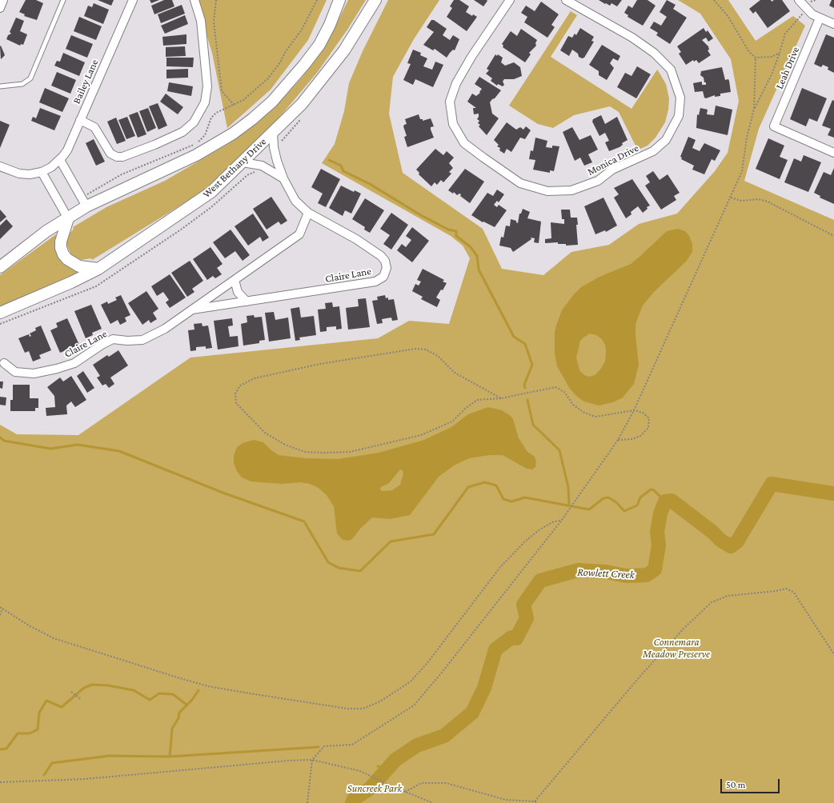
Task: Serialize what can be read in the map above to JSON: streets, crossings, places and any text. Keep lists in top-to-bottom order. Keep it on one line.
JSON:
{"streets":{"main road":["West Bethany Drive"],"street":["Leah Drive","Bailey Lane","Monica Drive","Claire Lane"]},"crossings":[["West Bethany Drive","Claire Lane"]],"water":["Rowlett Creek"],"parks":["Connemara Meadow Preserve","Suncreek Park"],"scale_bar":"50 m"}
